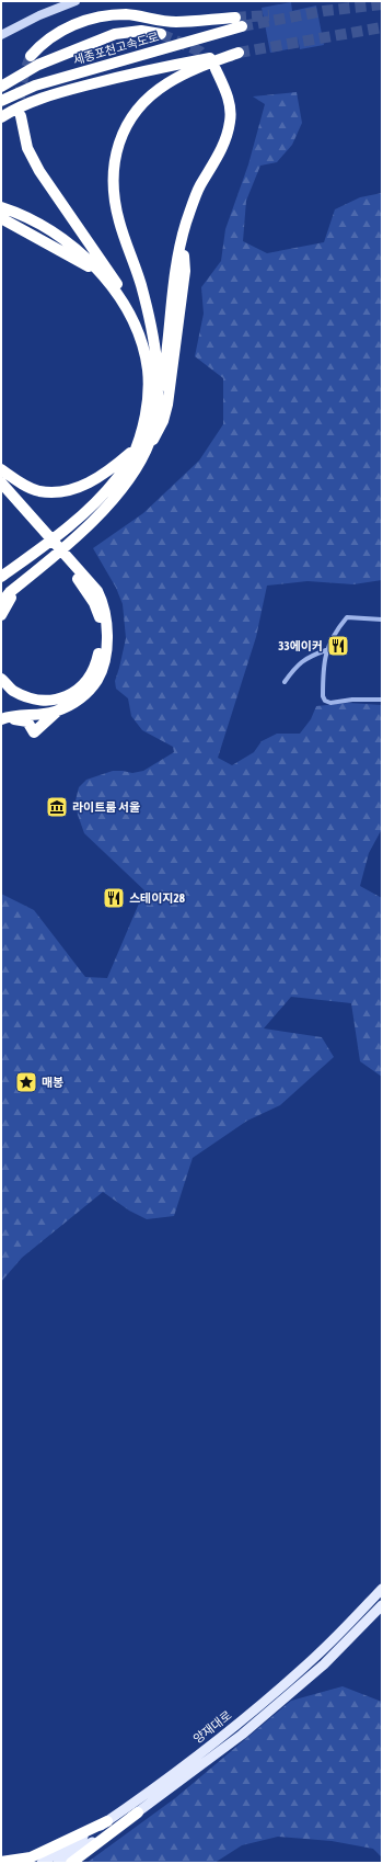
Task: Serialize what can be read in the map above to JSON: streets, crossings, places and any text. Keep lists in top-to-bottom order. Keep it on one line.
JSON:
{"streets":{"highway":["세종포천고속도로"],"main road":["양재대로"]},"places":{"restaurant":["33에이커","스테이지28"],"museum":["라이트룸 서울"],"place":["매봉"]}}
